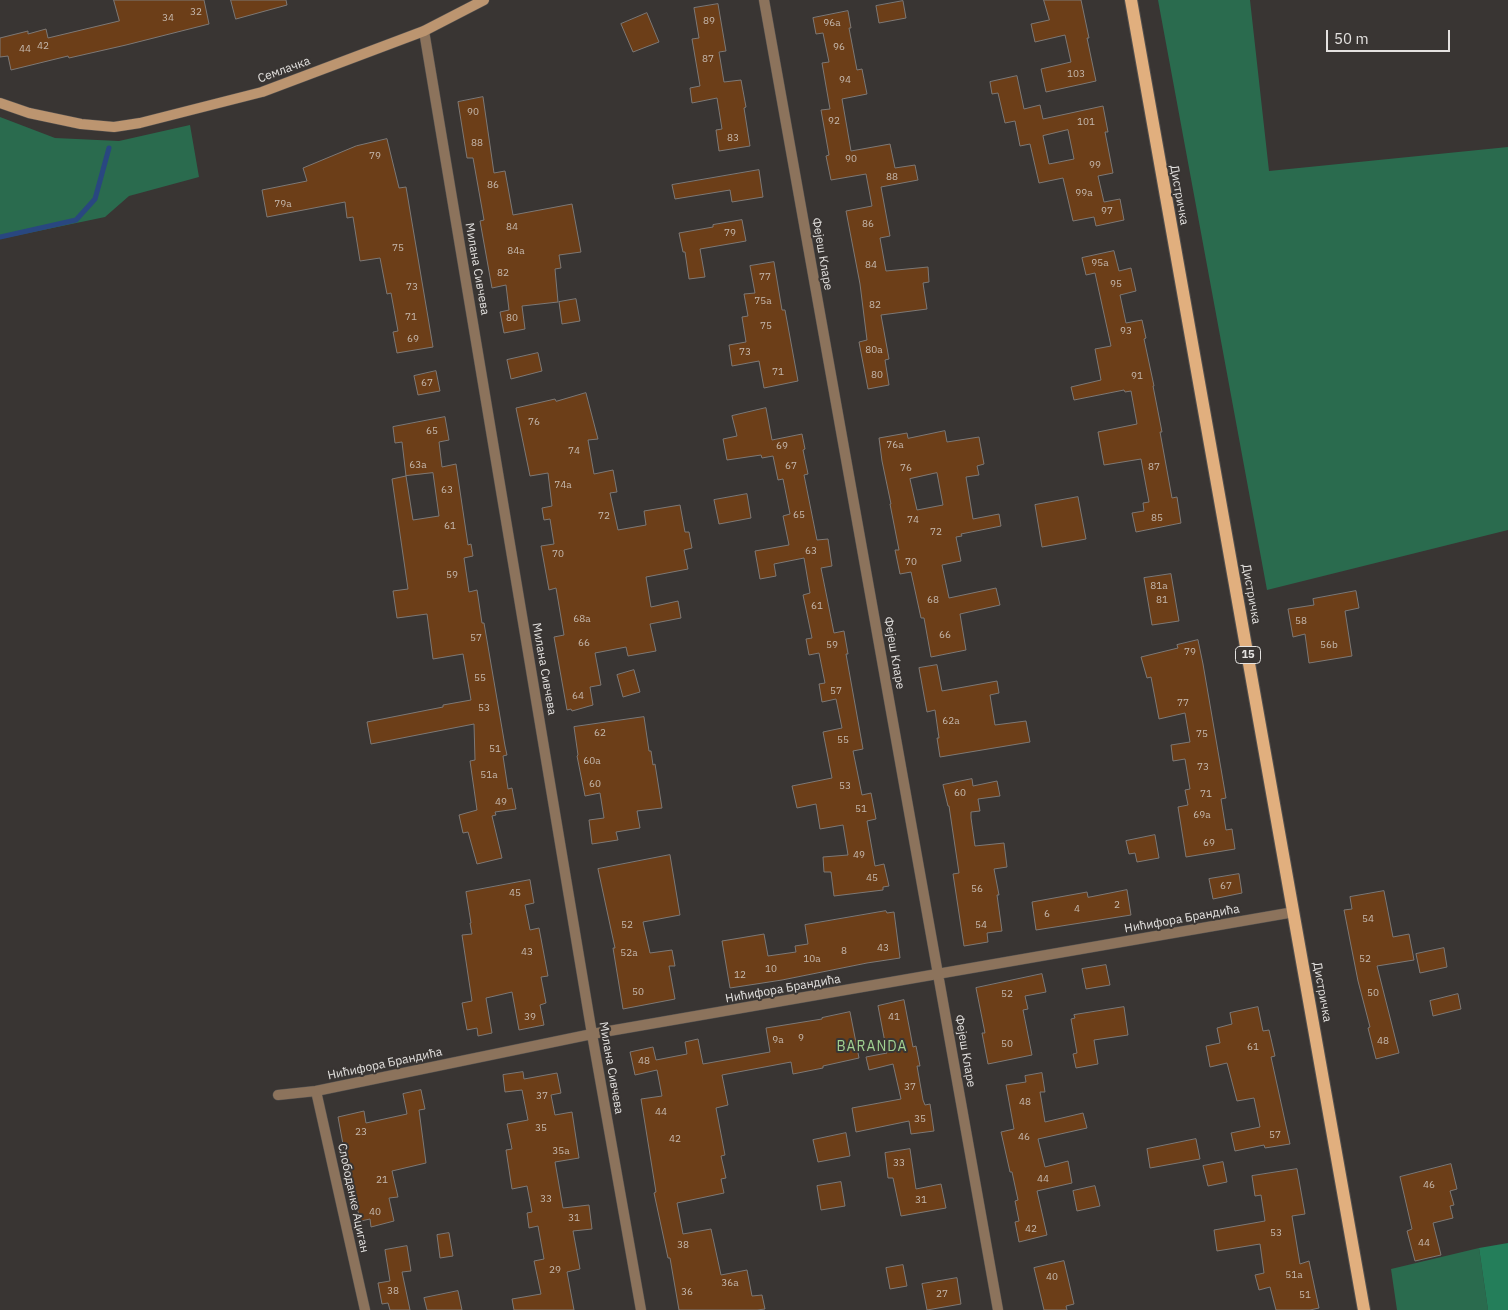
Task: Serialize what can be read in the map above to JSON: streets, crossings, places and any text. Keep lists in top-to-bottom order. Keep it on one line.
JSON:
{"streets":{"main road":["Семлачка","Дистричка","15"],"street":["Фејеш Кларе","Милана Сивчева","Нићифора Брандића","Слободанке Ациган"]},"crossings":[["Семлачка","Милана Сивчева"],["Дистричка","Нићифора Брандића"],["Фејеш Кларе","Нићифора Брандића"],["Милана Сивчева","Нићифора Брандића"],["Нићифора Брандића","Слободанке Ациган"]],"districts":["BARANDA"],"house_numbers":["32","34","89","96a","42","96","44","87","103","94","90","92","101","83","88","79","90","99","88","86","99a","79a","97","86","84","79","75","84a","95a","84","82","77","95","73","75a","82","71","80","75","93","69","80a","73","71","80","91","67","76","65","76a","69","74","63a","67","87","76","74a","63","65","72","85","74","61","72","63","70","70","59","81a","68","81","61","68a","58","66","57","66","59","56b","79","55","57","64","77","53","62a","62","75","55","51","60a","73","51a","60","53","60","71","49","51","69a","69","49","45","67","56","45","2","4","6","54","52","54","43","8","43","52a","10a","52","10","12","50","50","52","39","41","9","9a","48","50","61","48","37","37","48","44","35","35","23","57","46","42","35a","33","44","21","46","33","31","40","31","42","53","44","38","29","51a","40","36a","38","36","27","51"],"scale_bar":"50 m"}
